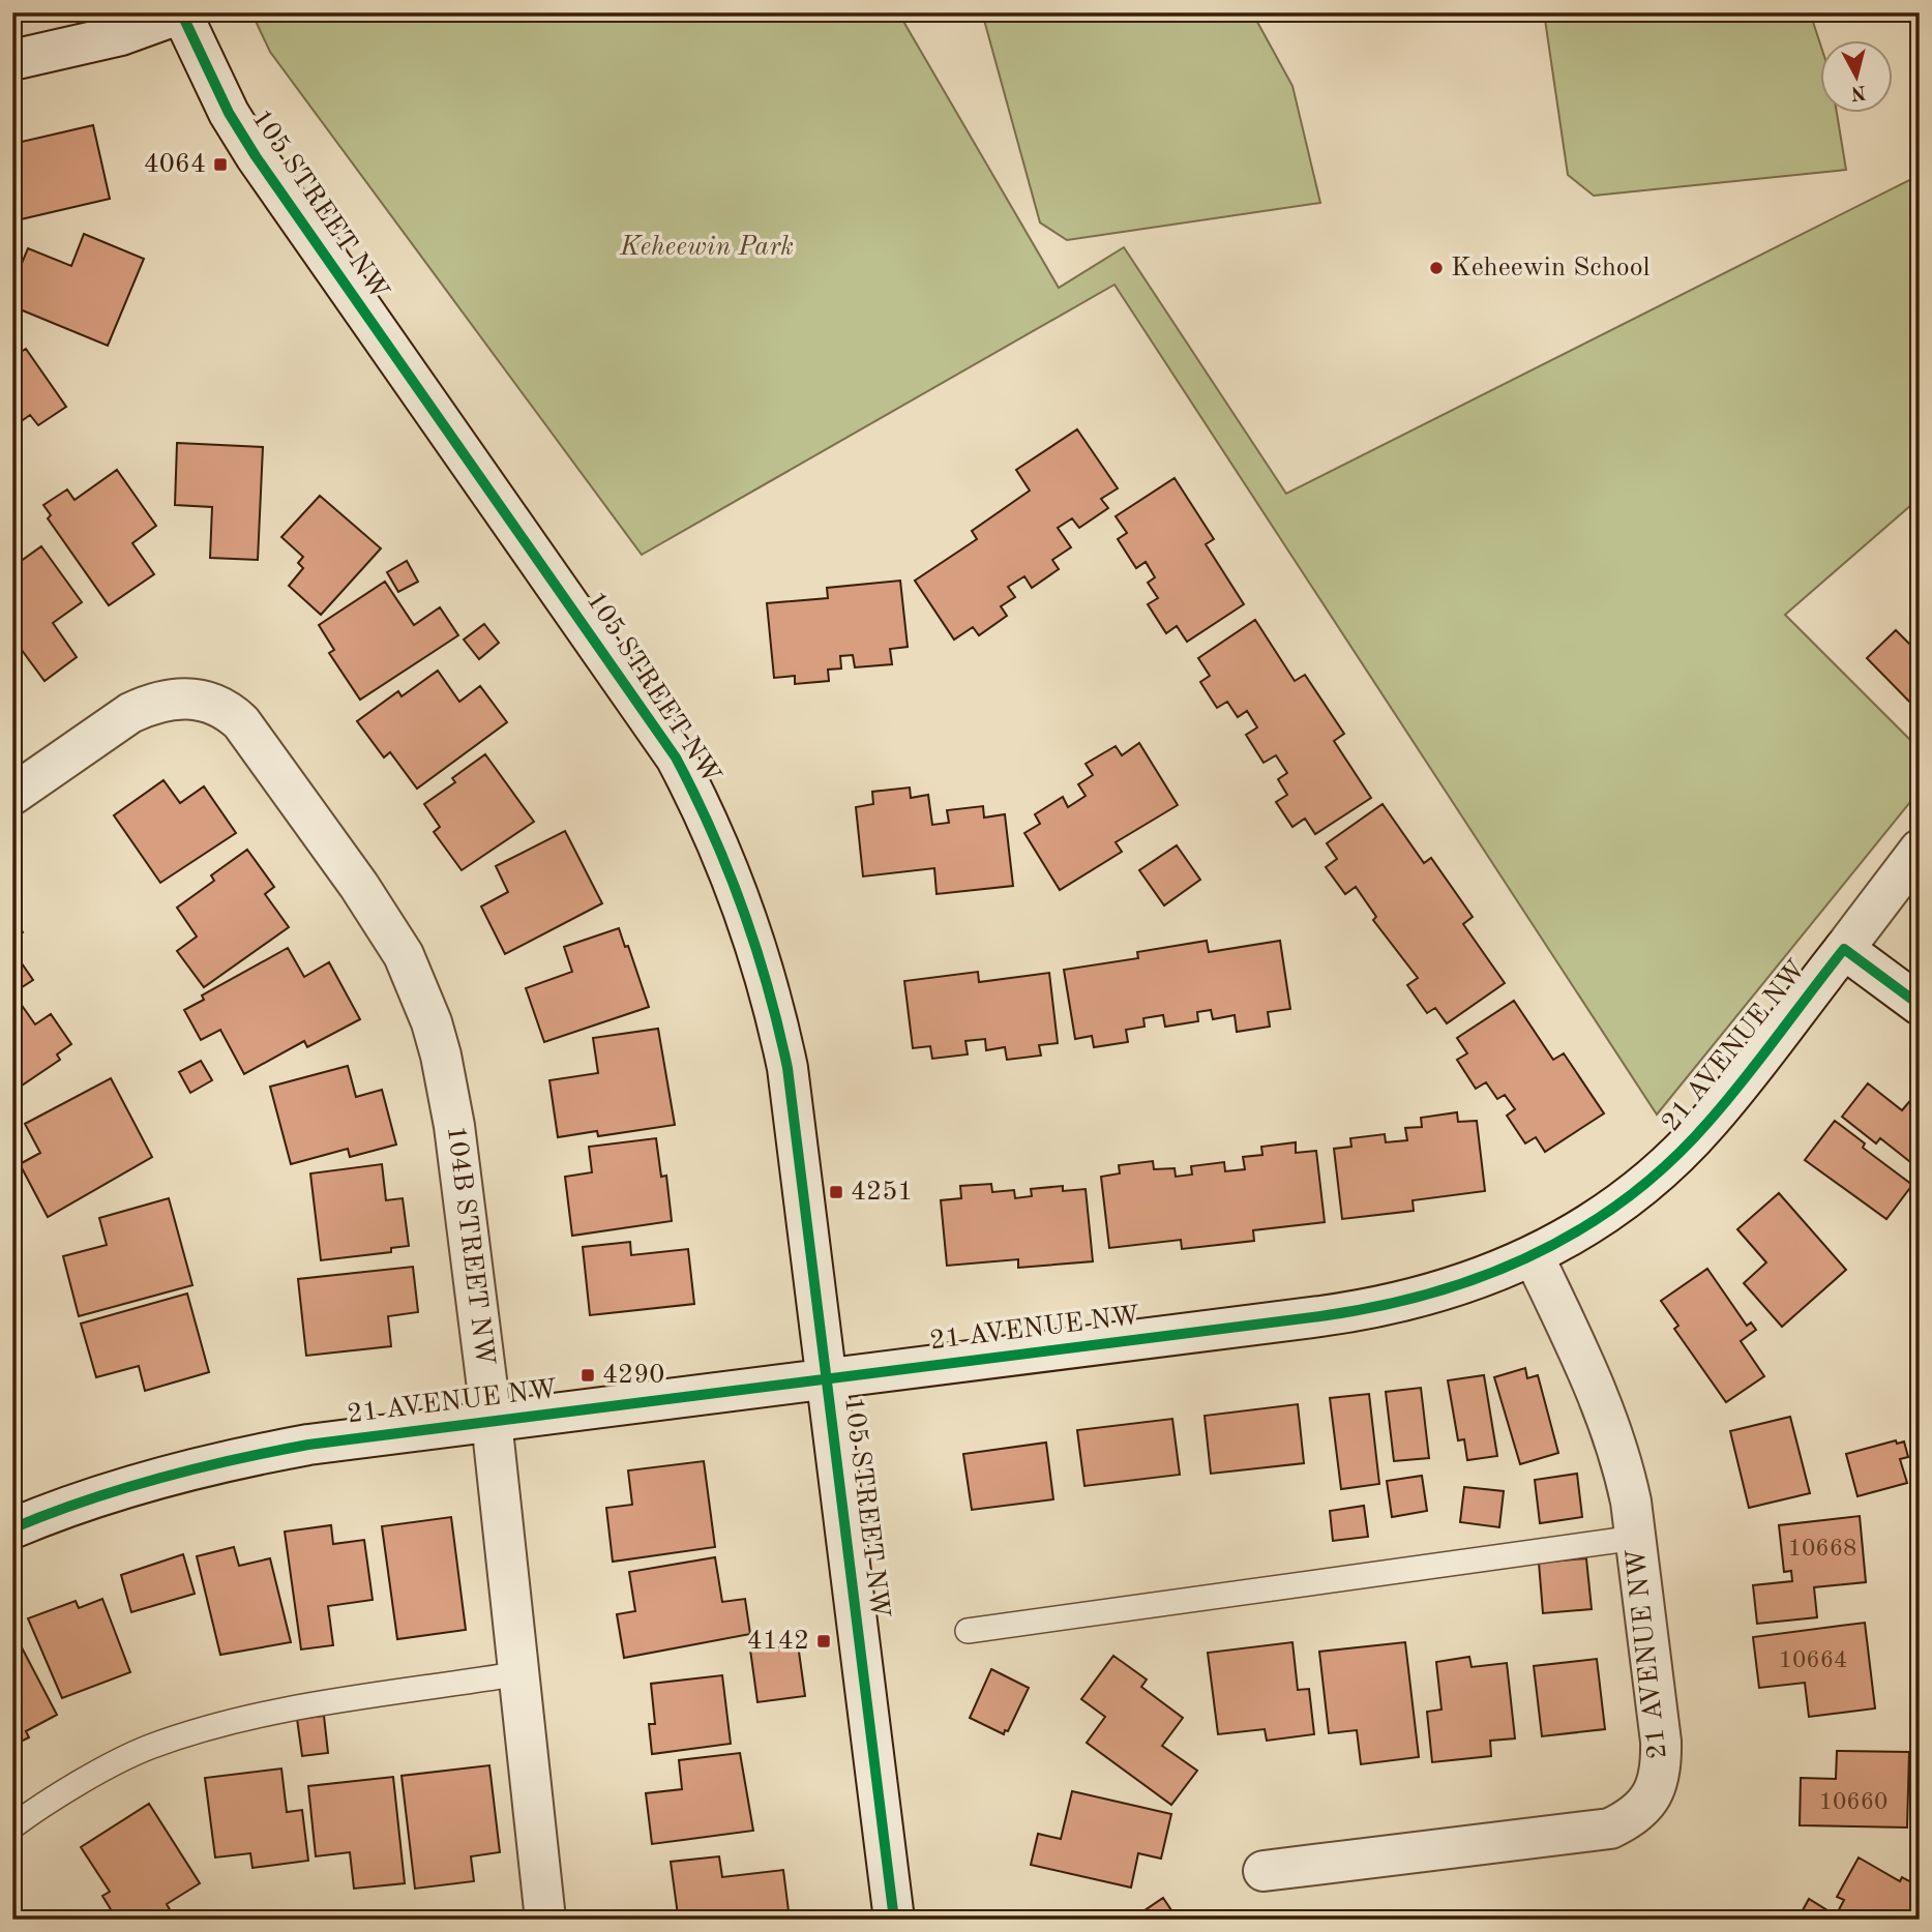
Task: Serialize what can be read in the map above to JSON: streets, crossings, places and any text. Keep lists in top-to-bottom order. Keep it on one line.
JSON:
{"streets":{"street":["105 STREET NW","21 AVENUE NW","104B STREET NW"]},"crossings":[["105 STREET NW","21 AVENUE NW"],["21 AVENUE NW","104B STREET NW"]],"parks":["Keheewin Park"],"places":{"transit":["4064","4251","4290","4142"],"other":["Keheewin School"]},"house_numbers":["10668","10664","10660"],"north":"bottom"}
